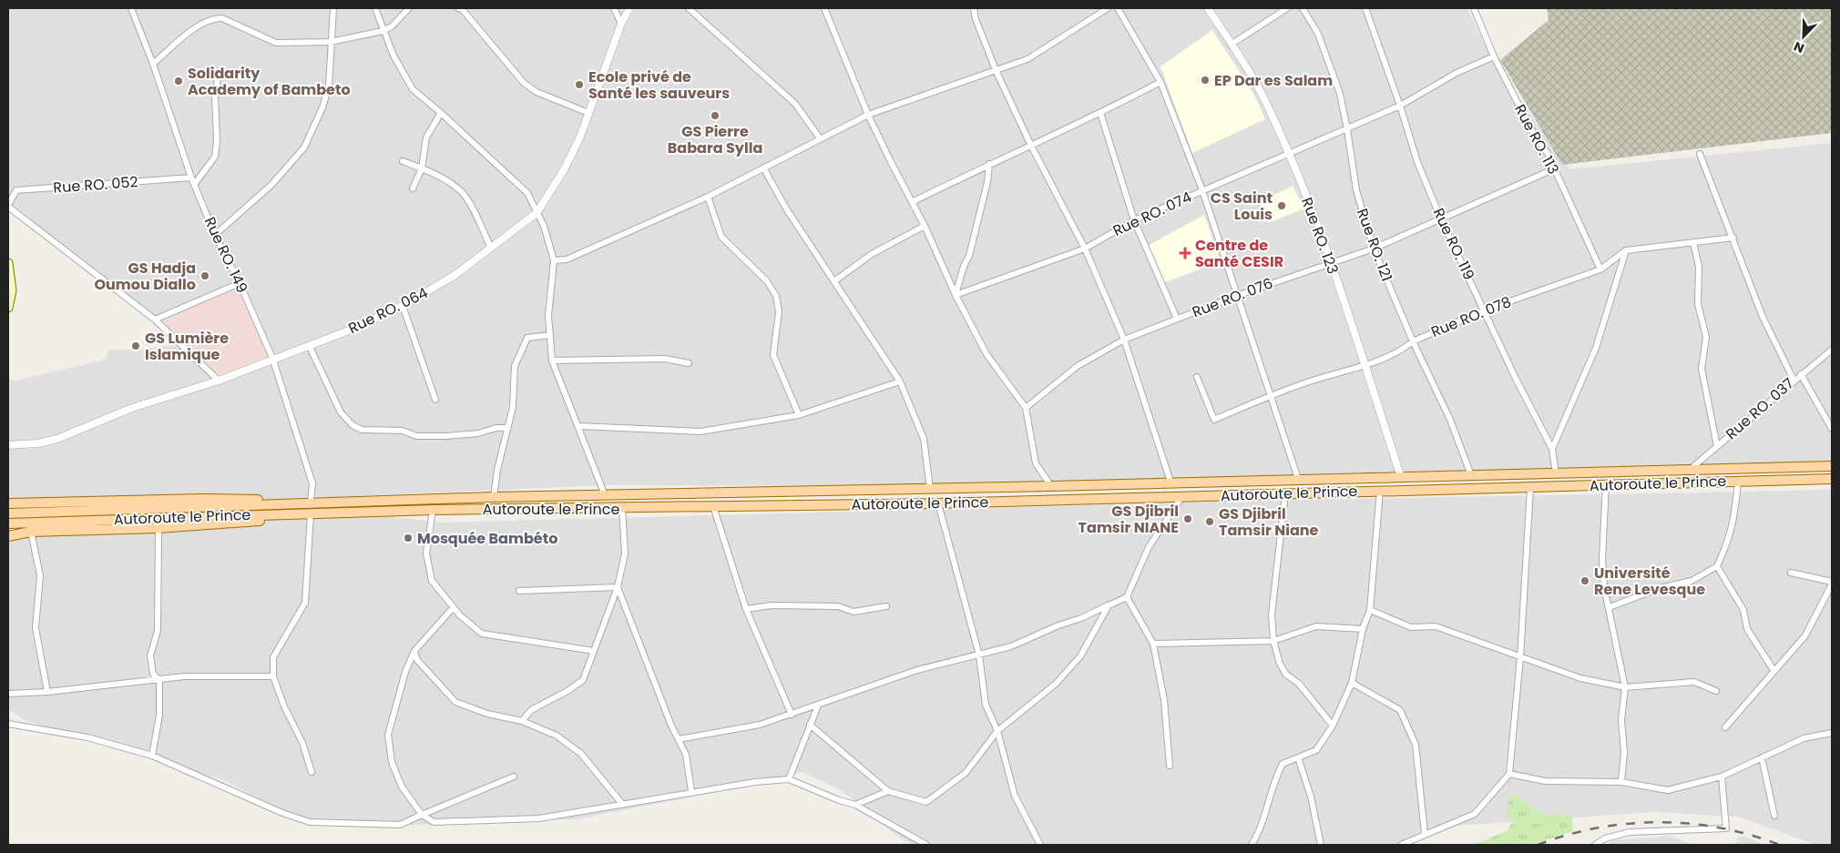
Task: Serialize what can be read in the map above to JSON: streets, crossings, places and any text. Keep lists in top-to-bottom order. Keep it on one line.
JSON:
{"streets":{"main road":["Autoroute le Prince"],"street":["Rue RO. 113","Rue RO. 052","Rue RO. 074","Rue RO. 123","Rue RO. 119","Rue RO. 121","Rue RO. 149","Rue RO. 076","Rue RO. 064","Rue RO. 078","Rue RO. 037"]},"crossings":[["Rue RO. 113","Rue RO. 074"],["Rue RO. 113","Rue RO. 076"],["Rue RO. 113","Rue RO. 078"],["Rue RO. 052","Rue RO. 149"],["Rue RO. 074","Rue RO. 123"],["Rue RO. 074","Rue RO. 119"],["Rue RO. 074","Rue RO. 121"],["Rue RO. 123","Rue RO. 076"],["Rue RO. 123","Rue RO. 078"],["Rue RO. 123","Autoroute le Prince"],["Rue RO. 119","Rue RO. 076"],["Rue RO. 119","Rue RO. 078"],["Rue RO. 119","Autoroute le Prince"],["Rue RO. 121","Rue RO. 076"],["Rue RO. 121","Rue RO. 078"],["Rue RO. 121","Autoroute le Prince"],["Rue RO. 149","Rue RO. 064"],["Rue RO. 149","Autoroute le Prince"],["Rue RO. 037","Autoroute le Prince"]],"places":{"other":["EP Dar es Salam","Solidarity Academy of Bambeto","Ecole privé de Santé les sauveurs","GS Pierre Babara Sylla","CS Saint Louis","GS Hadja Oumou Diallo","GS Lumière Islamique","GS Djibril Tamsir NIANE","GS Djibril Tamsir Niane","Mosquée Bambéto","Université Rene Levesque"],"health":["Centre de Santé CESIR"]},"north":"bottom left"}
